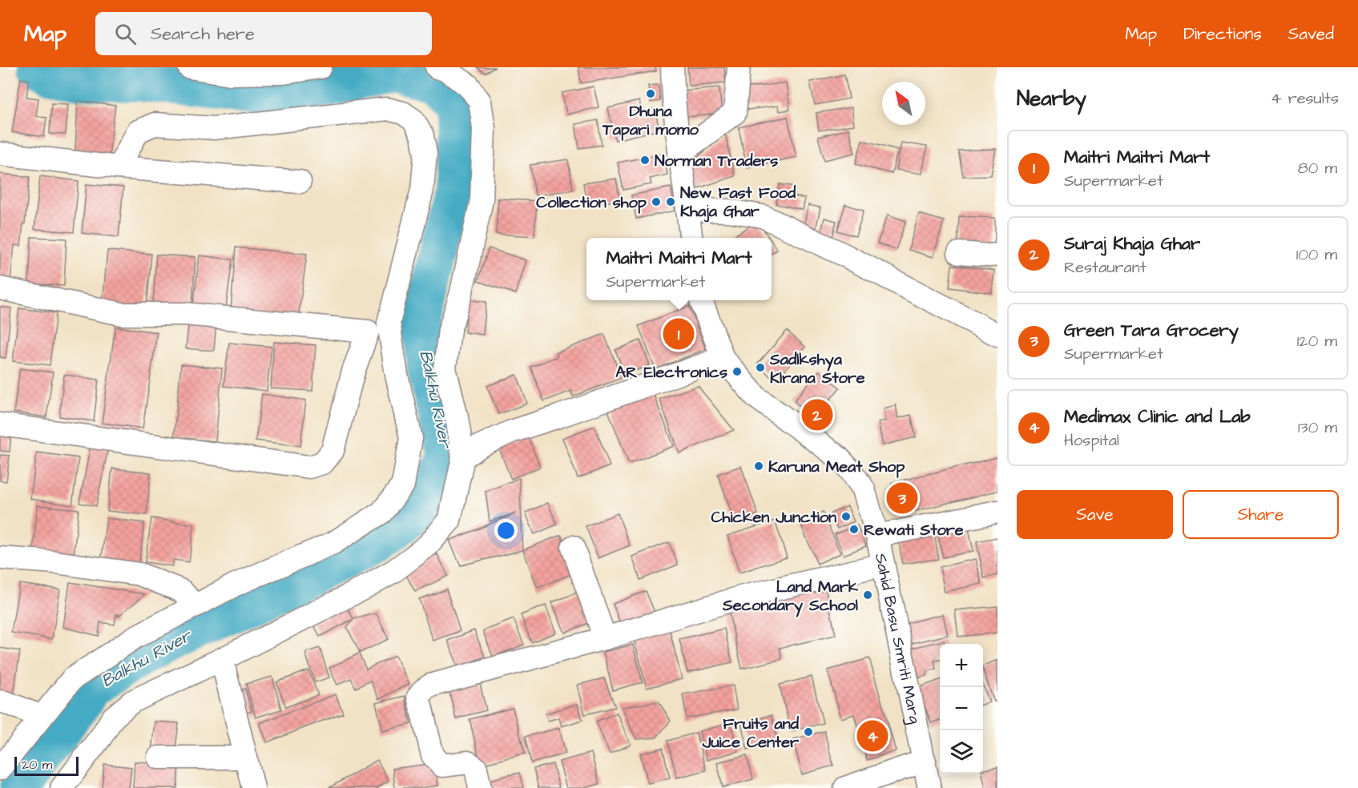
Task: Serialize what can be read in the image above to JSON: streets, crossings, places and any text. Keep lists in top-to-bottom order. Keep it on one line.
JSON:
{"streets":{"street":["Sahid Basu Smriti Marg"]},"water":["Balkhu River"],"places":["Dhuna Tapari momo","Norman Traders","Collection shop","New Fast Food Khaja Ghar","Sadlkshya Klrana Store","AR Electronics","Karuna Meat Shop","Chicken Junction","Rewati Store","Land Mark Secondary School","Fruits and Juice Center"],"scale_bar":"20 m","north":"top left","page":{"header":"Map","search":"Search here","nav":["Map","Directions","Saved"],"heading":["Nearby","4 results"],"list":[{"mark":"1","name":"Maitri Maitri Mart","note":"Supermarket","value":"80 m"},{"mark":"2","name":"Suraj Khaja Ghar","note":"Restaurant","value":"100 m"},{"mark":"3","name":"Green Tara Grocery","note":"Supermarket","value":"120 m"},{"mark":"4","name":"Medimax Clinic and Lab","note":"Hospital","value":"130 m"}],"popup":["Maitri Maitri Mart","Supermarket"],"pins":["1","2","3","4"],"buttons":["Save","Share"],"map_buttons":["+","−"],"scale":"20 m"}}
